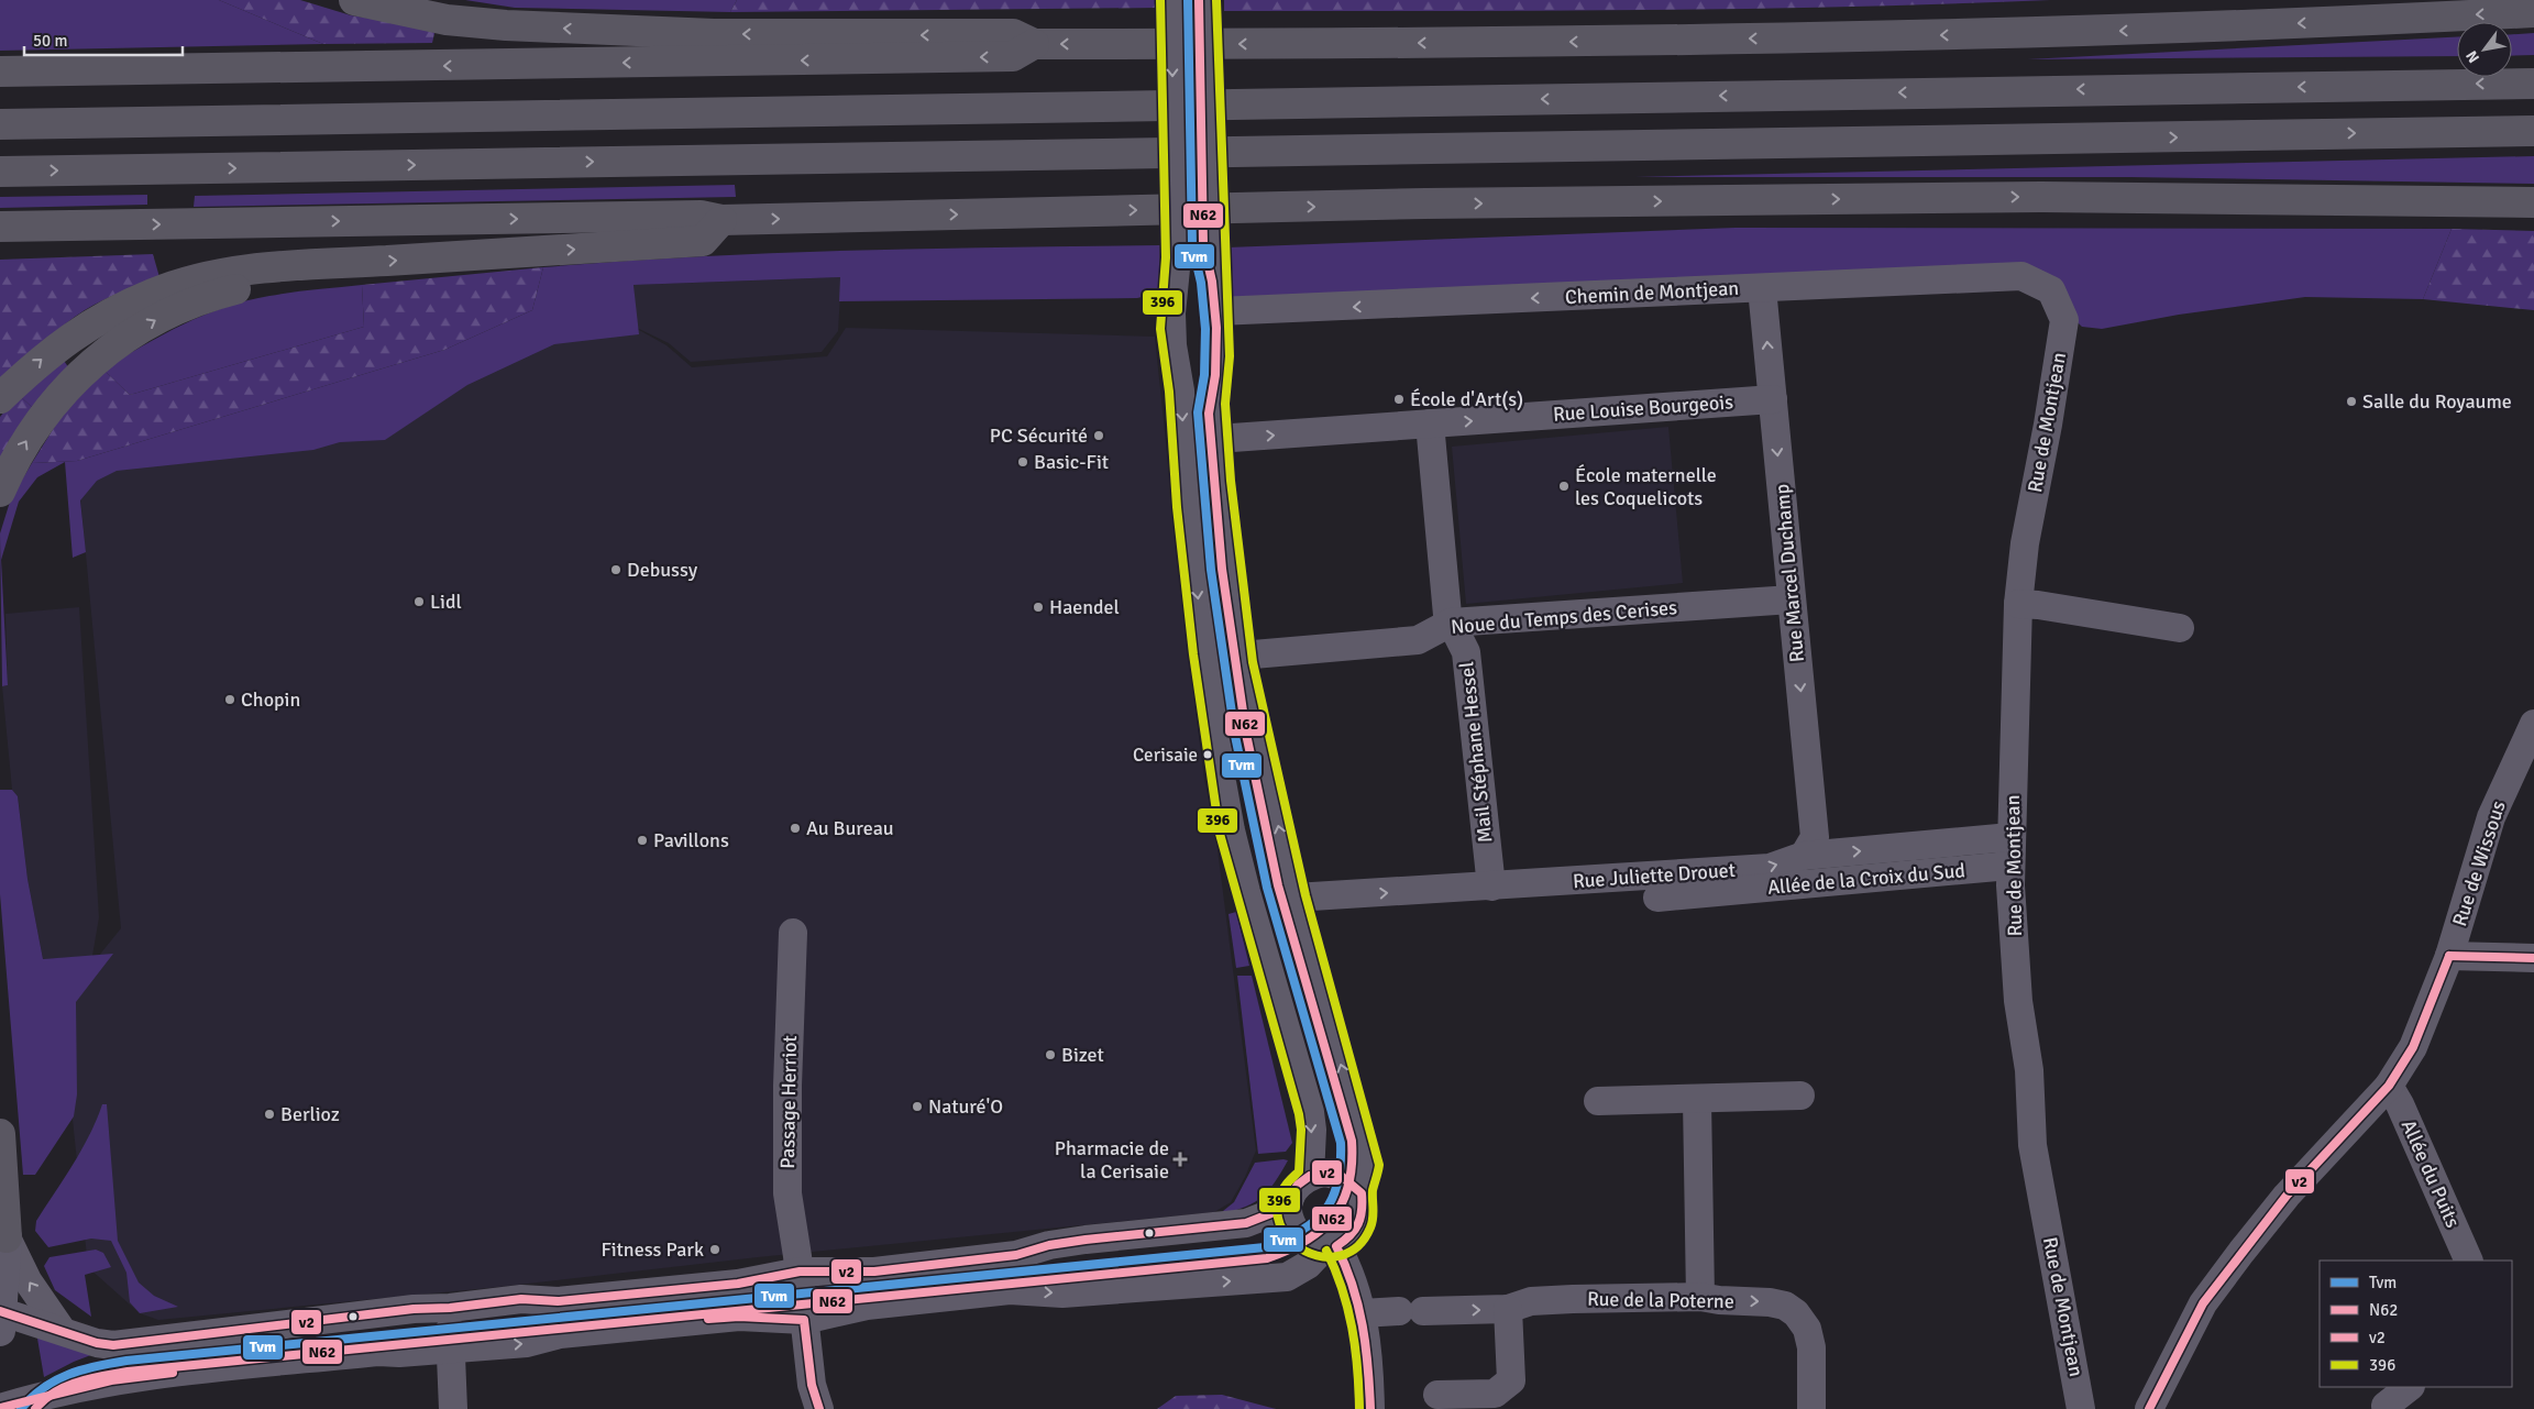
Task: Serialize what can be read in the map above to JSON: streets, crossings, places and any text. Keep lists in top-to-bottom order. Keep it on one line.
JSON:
{"streets":{"street":["Chemin de Montjean","Rue Louise Bourgeois","Rue de Montjean","Rue Marcel Duchamp","Noue du Temps des Cerises","Mail Stéphane Hessel","Rue de Wissous","Rue Juliette Drouet","Allée de la Croix du Sud","Passage Herriot","Allée du Puits","Rue de la Poterne"]},"crossings":[["Chemin de Montjean","Rue de Montjean"],["Chemin de Montjean","Rue Marcel Duchamp"],["Rue Louise Bourgeois","Rue Marcel Duchamp"],["Rue Louise Bourgeois","Mail Stéphane Hessel"],["Rue de Montjean","Rue Juliette Drouet"],["Rue de Montjean","Allée de la Croix du Sud"],["Rue Marcel Duchamp","Noue du Temps des Cerises"],["Rue Marcel Duchamp","Rue Juliette Drouet"],["Noue du Temps des Cerises","Mail Stéphane Hessel"],["Mail Stéphane Hessel","Rue Juliette Drouet"],["Rue de Wissous","Allée du Puits"]],"one_way":["Chemin de Montjean","Rue Louise Bourgeois","Rue Juliette Drouet","Rue de la Poterne"],"places":{"other":["École d'Art(s)","Salle du Royaume","PC Sécurité","Basic-Fit","École maternelle les Coquelicots","Debussy","Lidl","Haendel","Chopin","Cerisaie","Au Bureau","Pavillons","Bizet","Naturé'O","Berlioz","Fitness Park"],"health":["Pharmacie de la Cerisaie"]},"lines":["transit line Tvm","transit line N62","transit line 396","transit line v2"],"legend":["Tvm","N62","v2","396"],"scale_bar":"50 m","north":"bottom left"}
